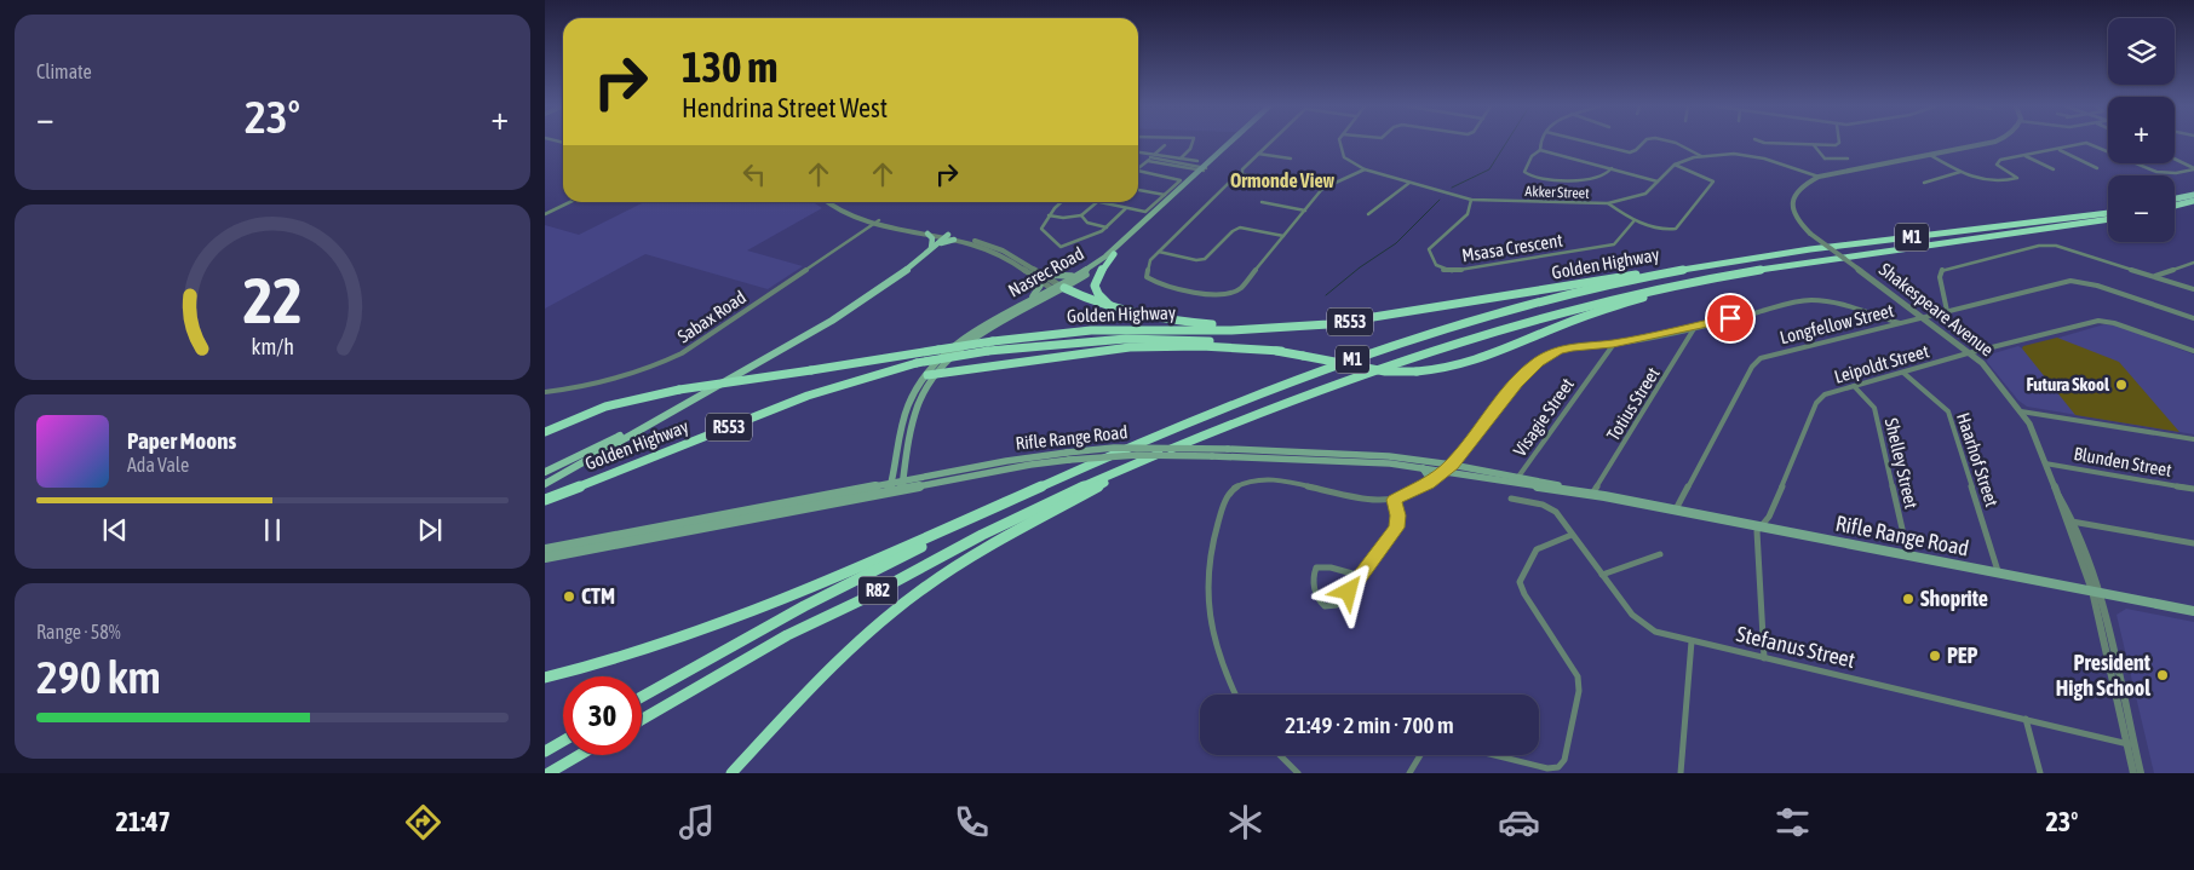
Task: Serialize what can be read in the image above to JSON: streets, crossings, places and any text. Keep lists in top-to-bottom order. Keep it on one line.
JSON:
{"streets":{"highway":["M1","Golden Highway","R553","R82"],"main road":["Nasrec Road","Rifle Range Road"],"street":["Akker Street","Msasa Crescent","Shakespeare Avenue","Sabax Road","Longfellow Street","Leipoldt Street","Totius Street","Visagie Street","Haarhof Street","Blunden Street","Shelley Street","Stefanus Street"]},"crossings":[["Akker Street","Msasa Crescent"],["M1","Golden Highway"],["M1","R82"],["Nasrec Road","Rifle Range Road"],["Shakespeare Avenue","Longfellow Street"],["Shakespeare Avenue","Leipoldt Street"],["Shakespeare Avenue","Rifle Range Road"],["Shakespeare Avenue","Blunden Street"],["Shakespeare Avenue","Stefanus Street"],["Longfellow Street","Rifle Range Road"],["Leipoldt Street","Rifle Range Road"],["Leipoldt Street","Haarhof Street"],["Leipoldt Street","Shelley Street"],["Totius Street","Rifle Range Road"],["Visagie Street","Rifle Range Road"],["Rifle Range Road","Haarhof Street"],["Rifle Range Road","Shelley Street"]],"districts":["Ormonde View"],"places":["Futura Skool","CTM","Shoprite","PEP","President High School"],"page":{"tile":["Climate",["Range · 58%","290 km"]],"map_buttons":["+","−"],"turn":["130 m","Hendrina Street West"],"heat":["−","23°","+"],"song":["Paper Moons","Ada Vale"],"limit":"30","trip":"21:49 · 2 min · 700 m","tabs":["21:47","23°"],"gauge":["22","km/h"]}}
